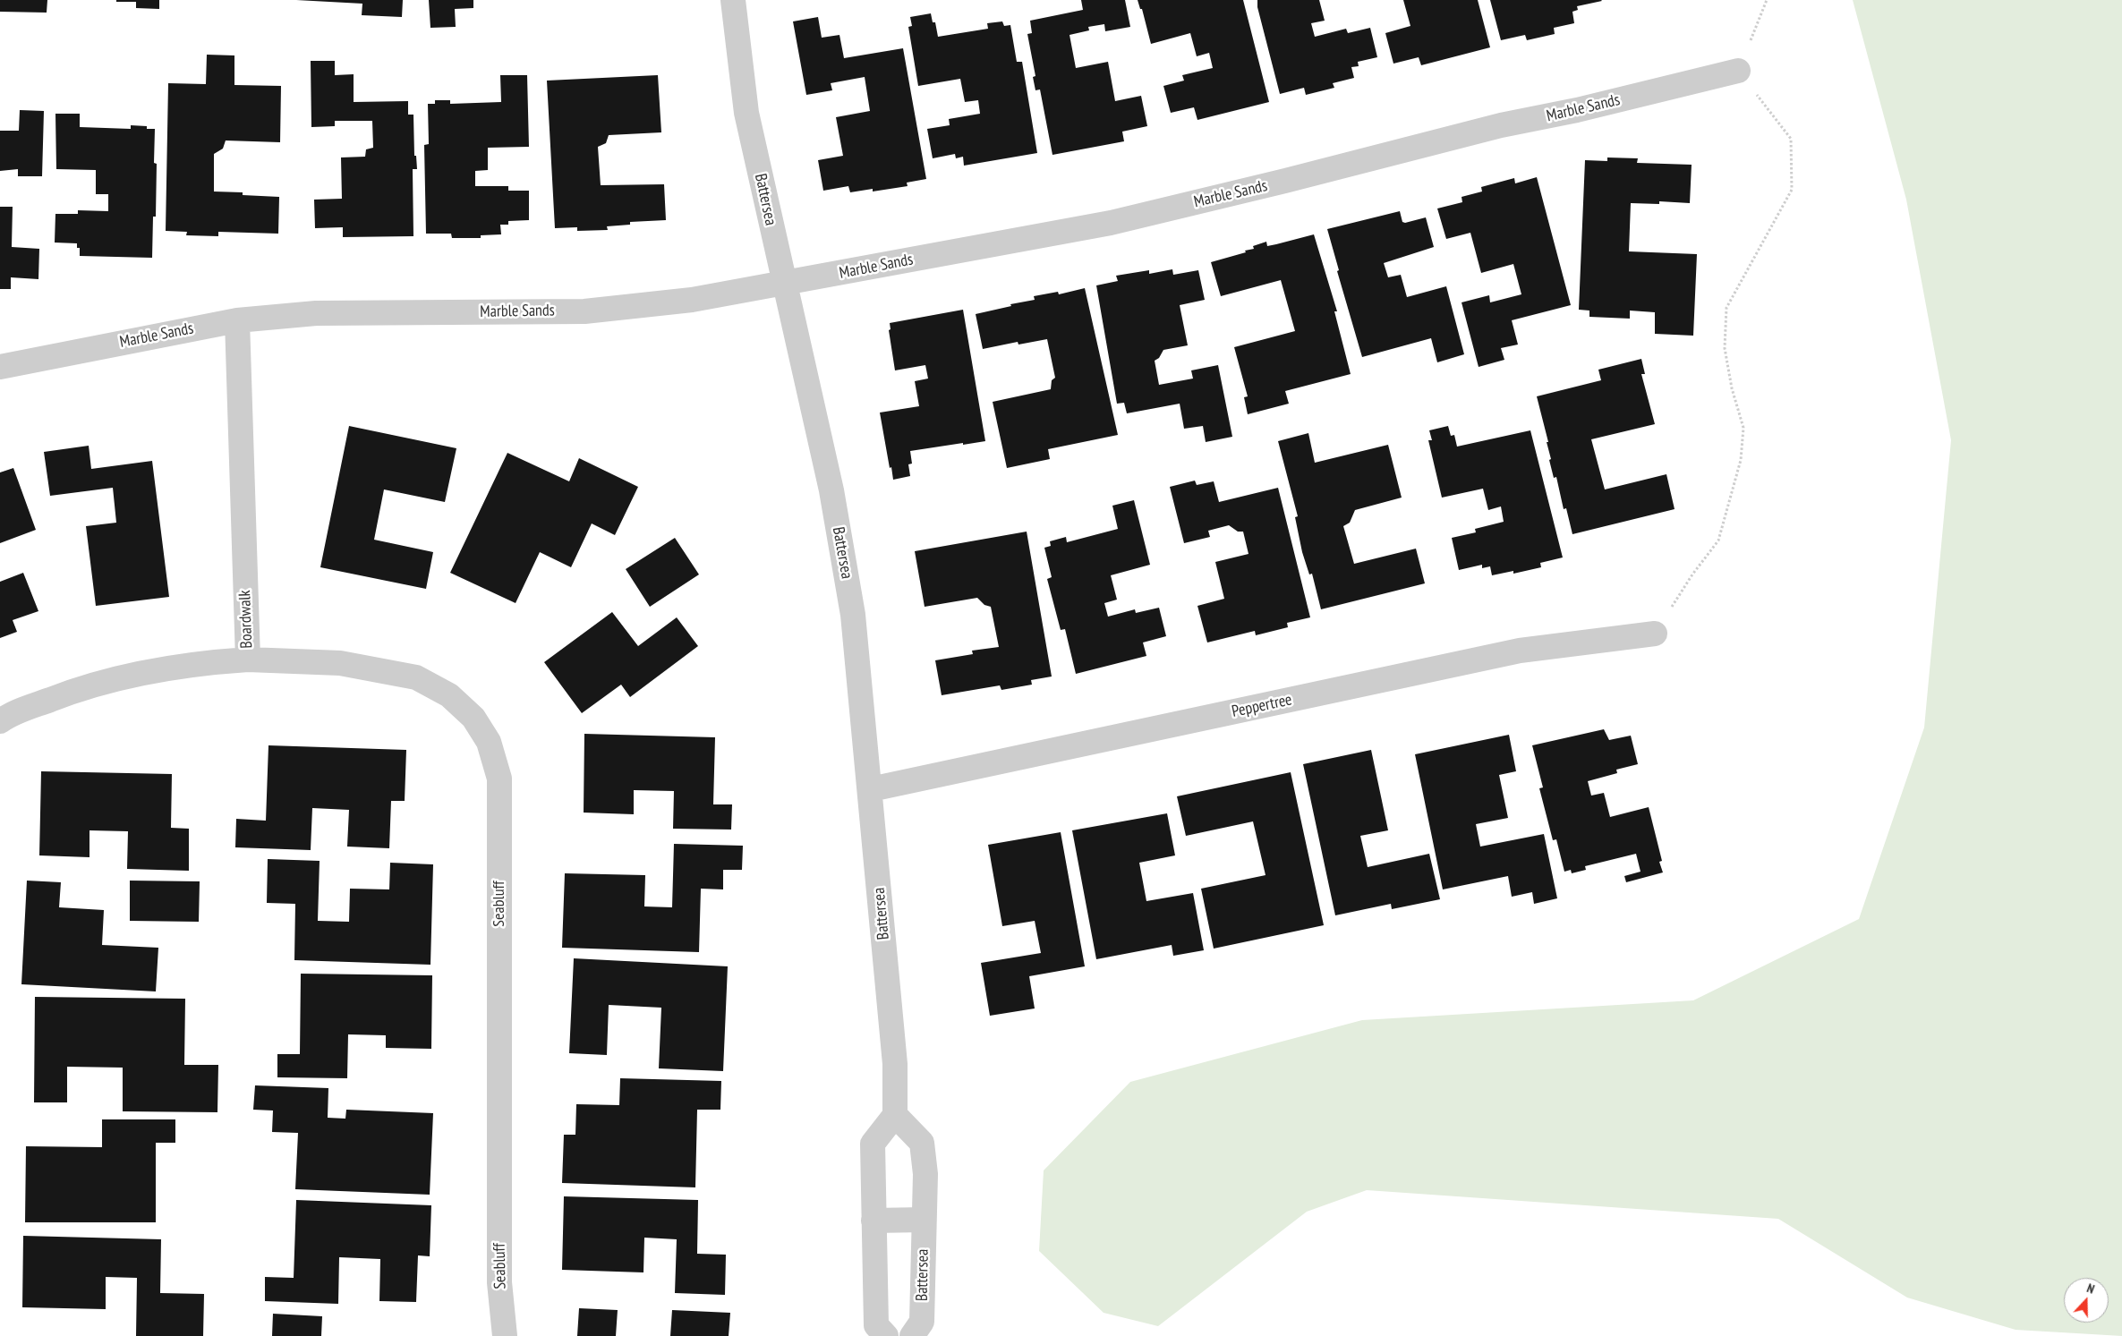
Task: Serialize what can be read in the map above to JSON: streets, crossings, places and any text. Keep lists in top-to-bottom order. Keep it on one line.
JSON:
{"streets":{"street":["Marble Sands","Battersea","Boardwalk","Peppertree","Seabluff"]},"crossings":[["Marble Sands","Battersea"],["Marble Sands","Boardwalk"],["Battersea","Peppertree"],["Boardwalk","Seabluff"]],"north":"top"}
